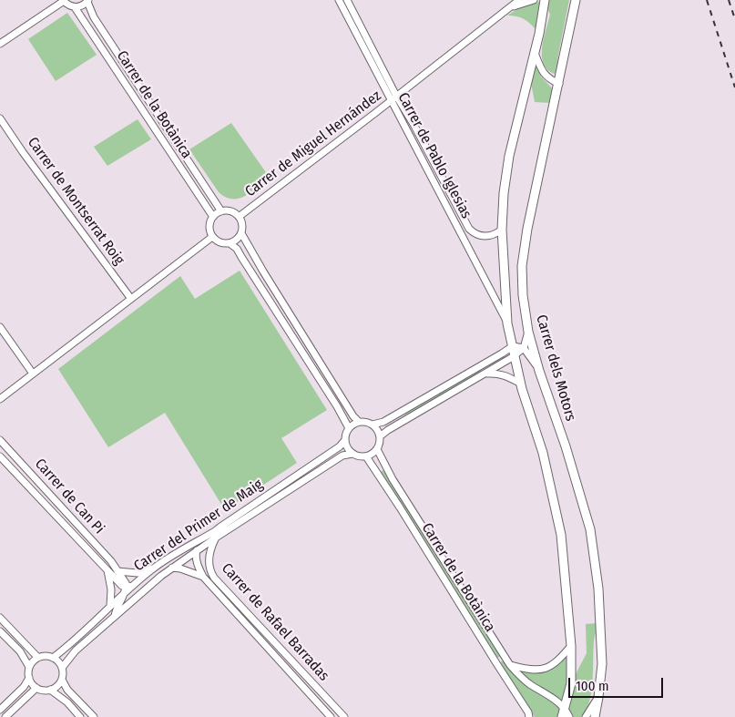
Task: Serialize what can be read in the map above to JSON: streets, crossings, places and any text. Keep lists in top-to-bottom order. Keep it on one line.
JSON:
{"streets":{"street":["Carrer de la Botànica","Carrer de Miguel Hernández","Carrer de Pablo Iglesias","Carrer de Montserrat Roig","Carrer dels Motors","Carrer de Can Pi","Carrer del Primer de Maig","Carrer de Rafael Barradas"]},"crossings":[["Carrer de la Botànica","Carrer de Miguel Hernández"],["Carrer de la Botànica","Carrer del Primer de Maig"],["Carrer de Miguel Hernández","Carrer de Pablo Iglesias"],["Carrer del Primer de Maig","Carrer de Rafael Barradas"]],"scale_bar":"100 m"}
